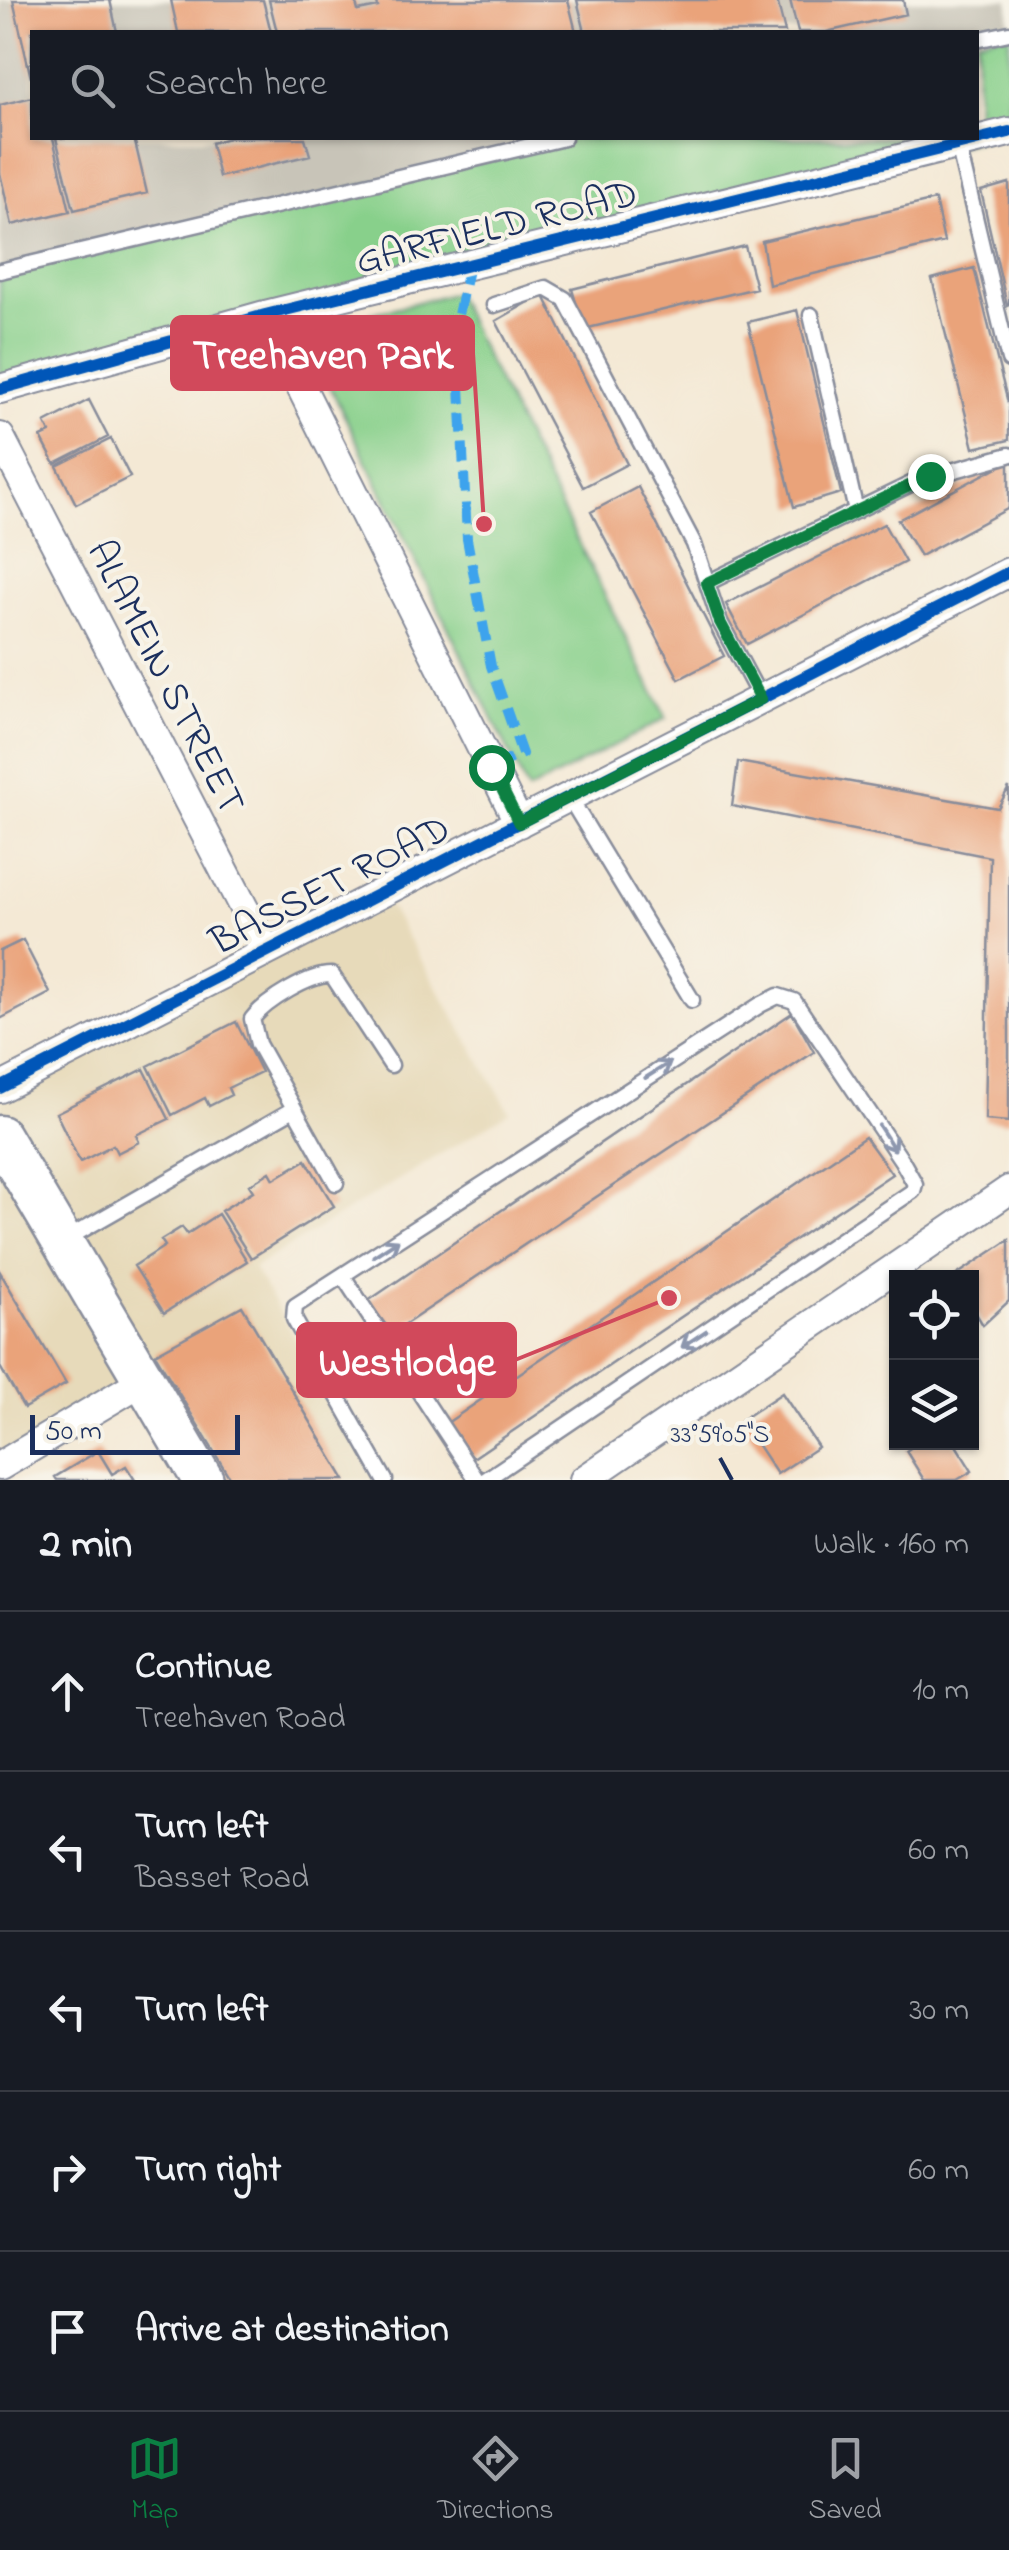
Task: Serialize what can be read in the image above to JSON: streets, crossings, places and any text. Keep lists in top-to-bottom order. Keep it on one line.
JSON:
{"streets":{"street":["GARFIELD ROAD","ALAMEIN STREET","BASSET ROAD"]},"crossings":[["ALAMEIN STREET","BASSET ROAD"]],"places":["Treehaven Park","Westlodge"],"scale_bar":"50 m","page":{"search":"Search here","scale":"50 m","heading":["2 min","Walk · 160 m"],"list":[["Continue","Treehaven Road","10 m"],["Turn left","Basset Road","60 m"],["Turn left","30 m"],["Turn right","60 m"],"Arrive at destination"],"nav":["Map","Directions","Saved"]},"coordinates":["33°59'05\"S"]}
